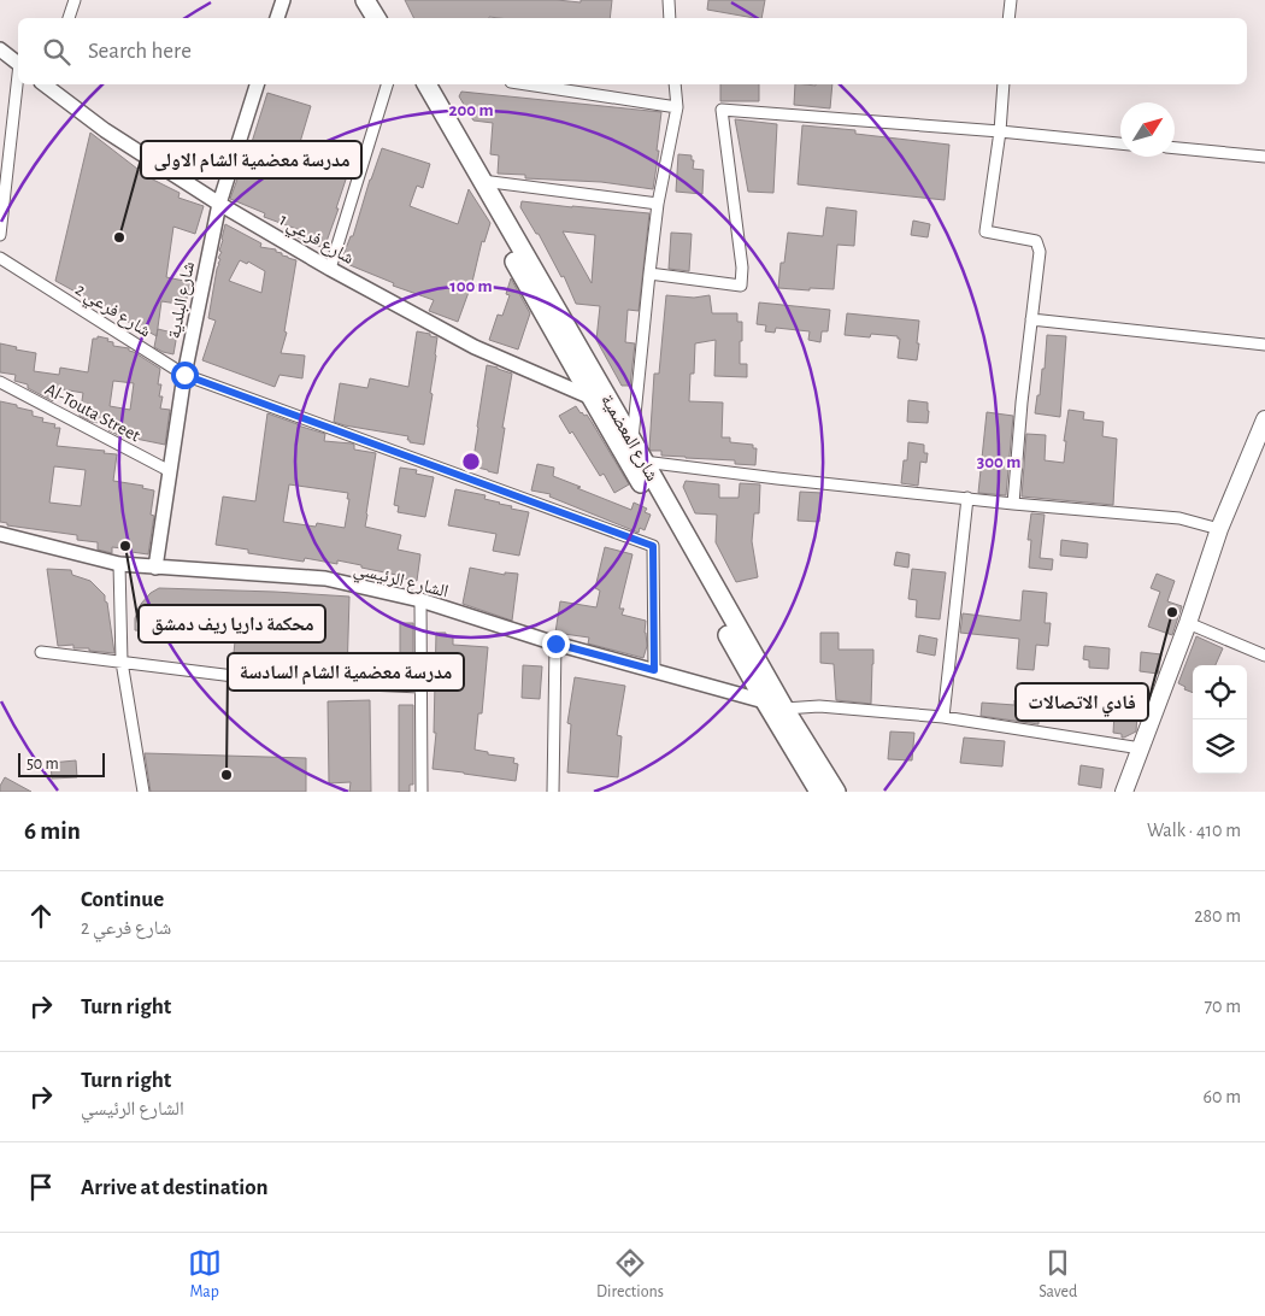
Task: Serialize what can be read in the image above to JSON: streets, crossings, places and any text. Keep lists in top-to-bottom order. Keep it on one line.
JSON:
{"streets":{"main road":["شارع المعضمية"],"street":["شارع فرعي 1","شارع البلدية","شارع فرعي 2","Al-Touta Street","الشارع الرئيسي"]},"crossings":[["شارع فرعي 1","شارع البلدية"],["شارع فرعي 1","شارع المعضمية"],["شارع البلدية","شارع فرعي 2"],["شارع البلدية","Al-Touta Street"],["شارع البلدية","الشارع الرئيسي"],["شارع فرعي 2","الشارع الرئيسي"],["شارع المعضمية","الشارع الرئيسي"]],"places":["مدرسة معضمية الشام الاولى","محكمة داريا ريف دمشق","فادي الاتصالات","مدرسة معضمية الشام السادسة"],"scale_bar":"50 m","north":"top right","page":{"search":"Search here","scale":"50 m","heading":["6 min","Walk · 410 m"],"list":[["Continue","شارع فرعي 2","280 m"],["Turn right","70 m"],["Turn right","الشارع الرئيسي","60 m"],"Arrive at destination"],"nav":["Map","Directions","Saved"]},"rings":["200 m","100 m","300 m"]}
